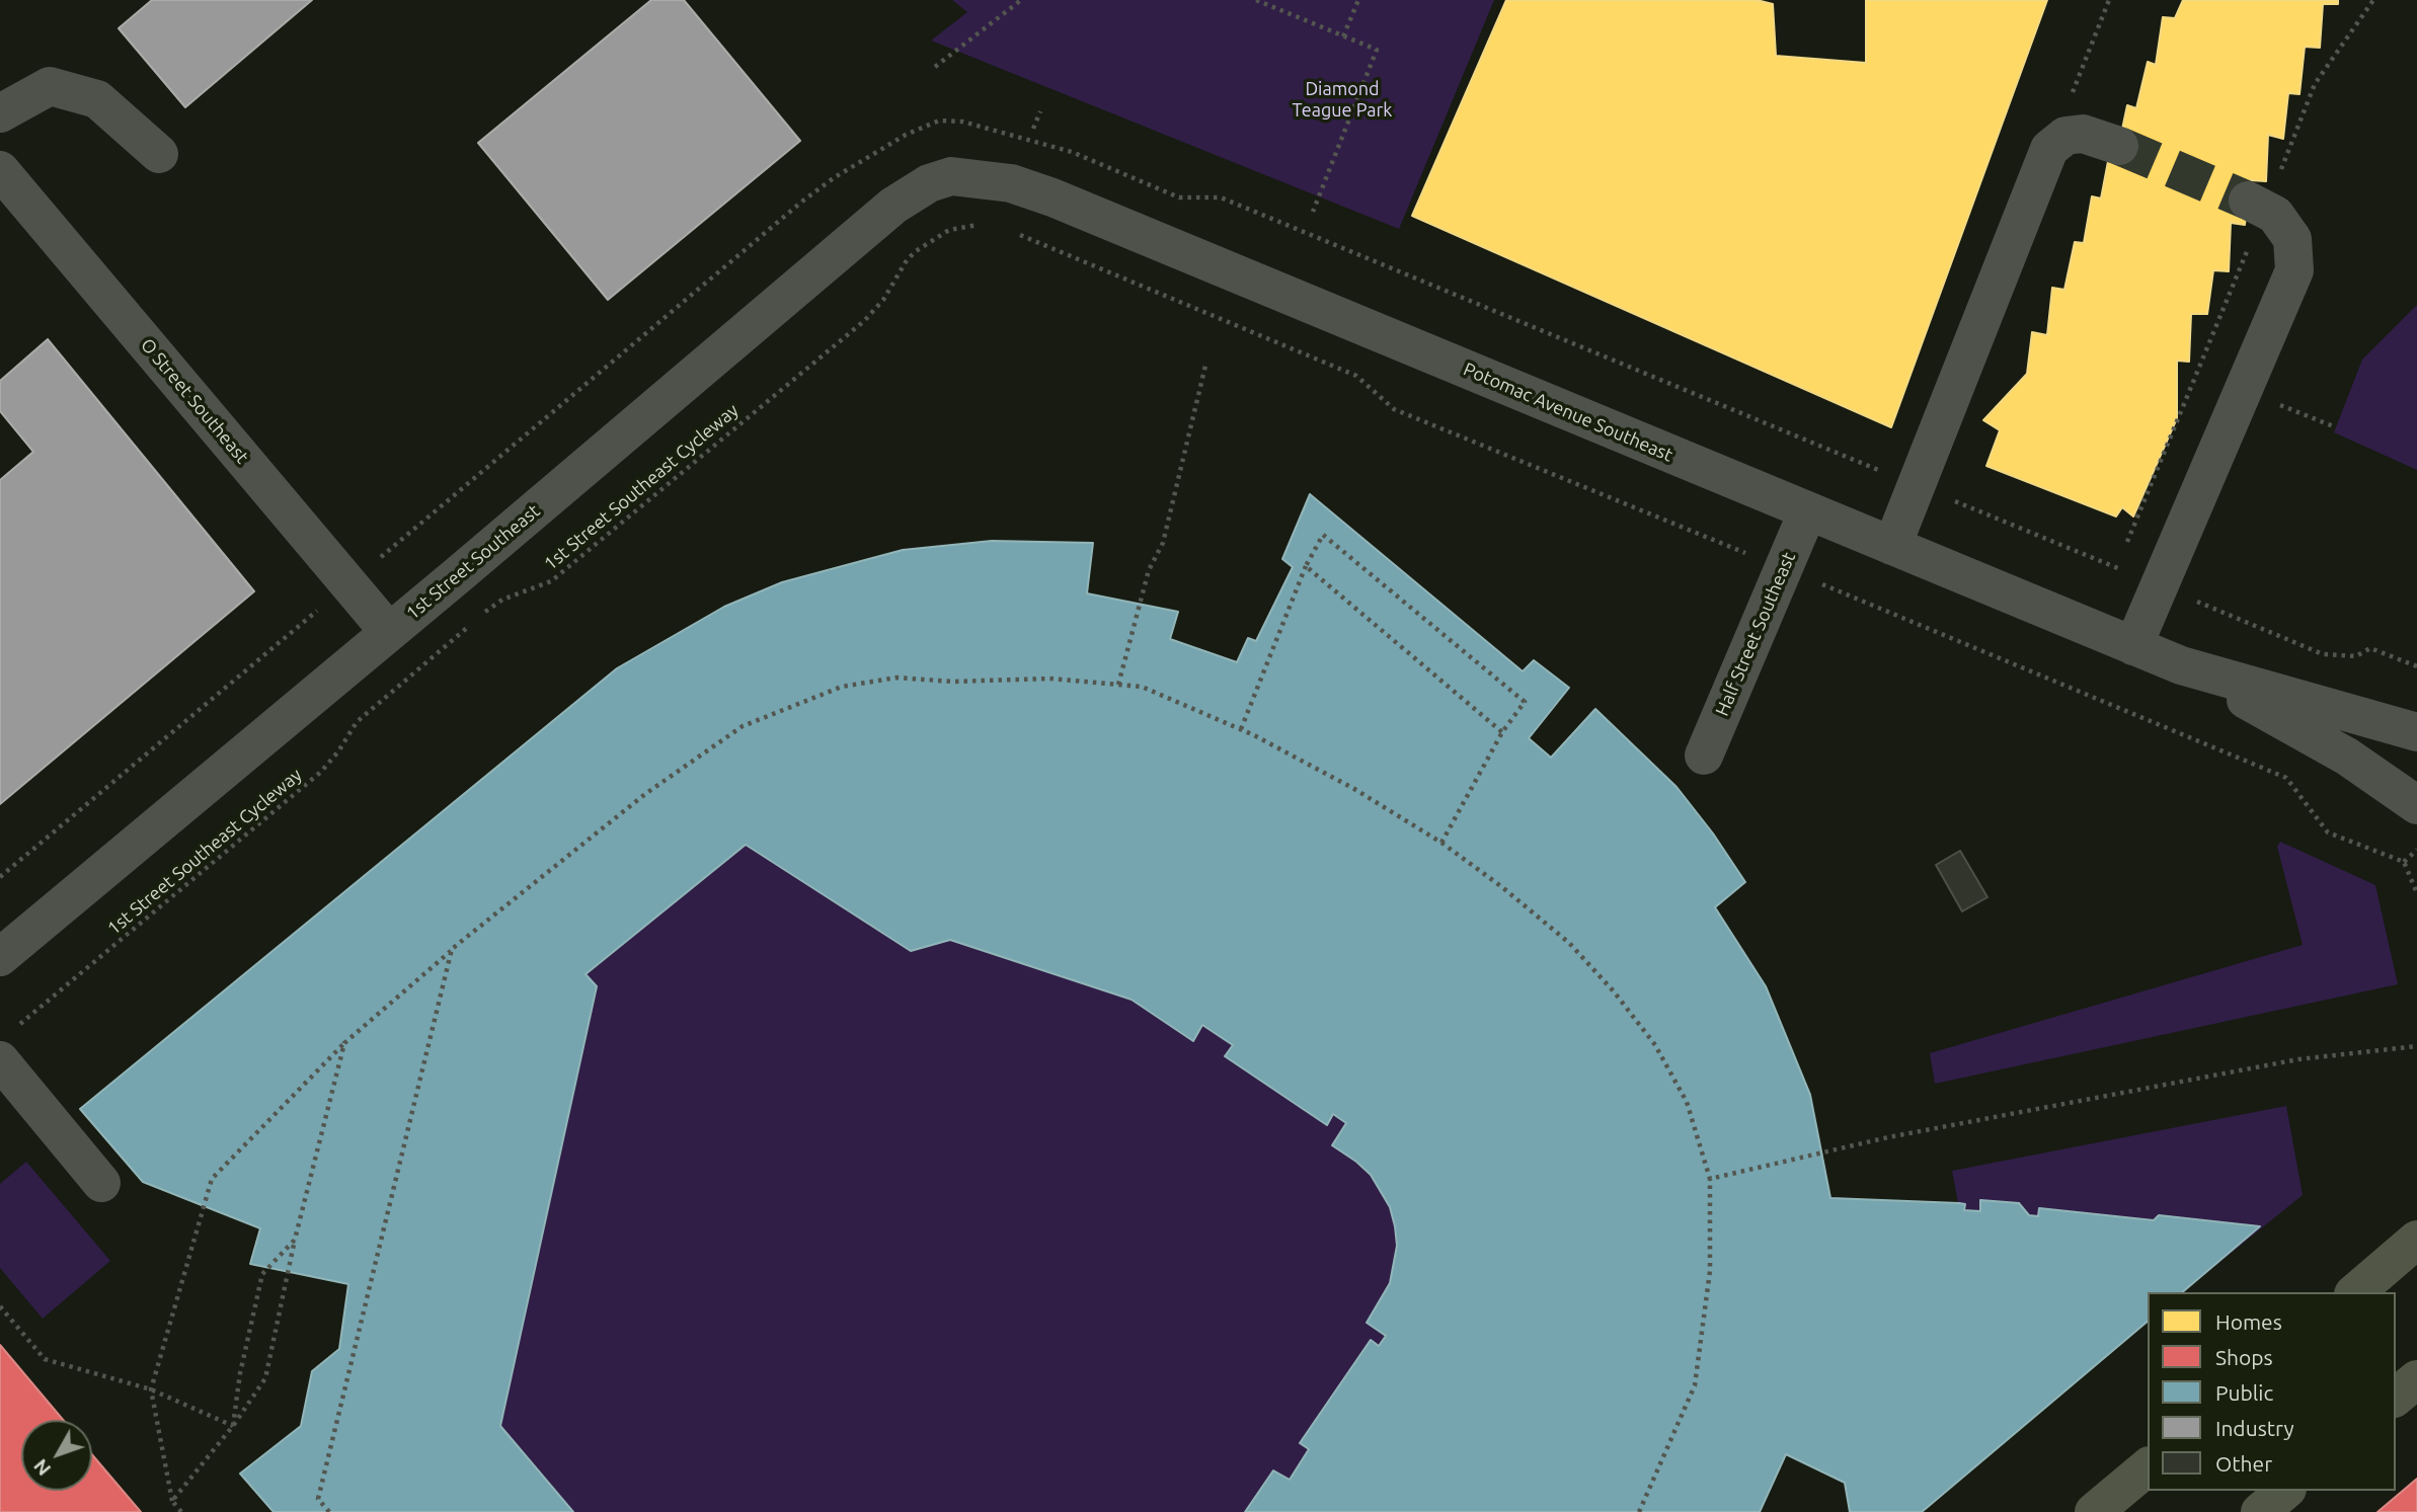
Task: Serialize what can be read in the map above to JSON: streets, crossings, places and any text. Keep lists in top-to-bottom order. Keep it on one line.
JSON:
{"streets":{"street":["O Street Southeast","Potomac Avenue Southeast","1st Street Southeast","Half Street Southeast"],"path":["1st Street Southeast Cycleway"]},"crossings":[["O Street Southeast","1st Street Southeast"],["Potomac Avenue Southeast","1st Street Southeast"],["Potomac Avenue Southeast","Half Street Southeast"]],"parks":["Diamond Teague Park"],"legend":["Homes","Shops","Public","Industry","Other"],"north":"bottom left"}
